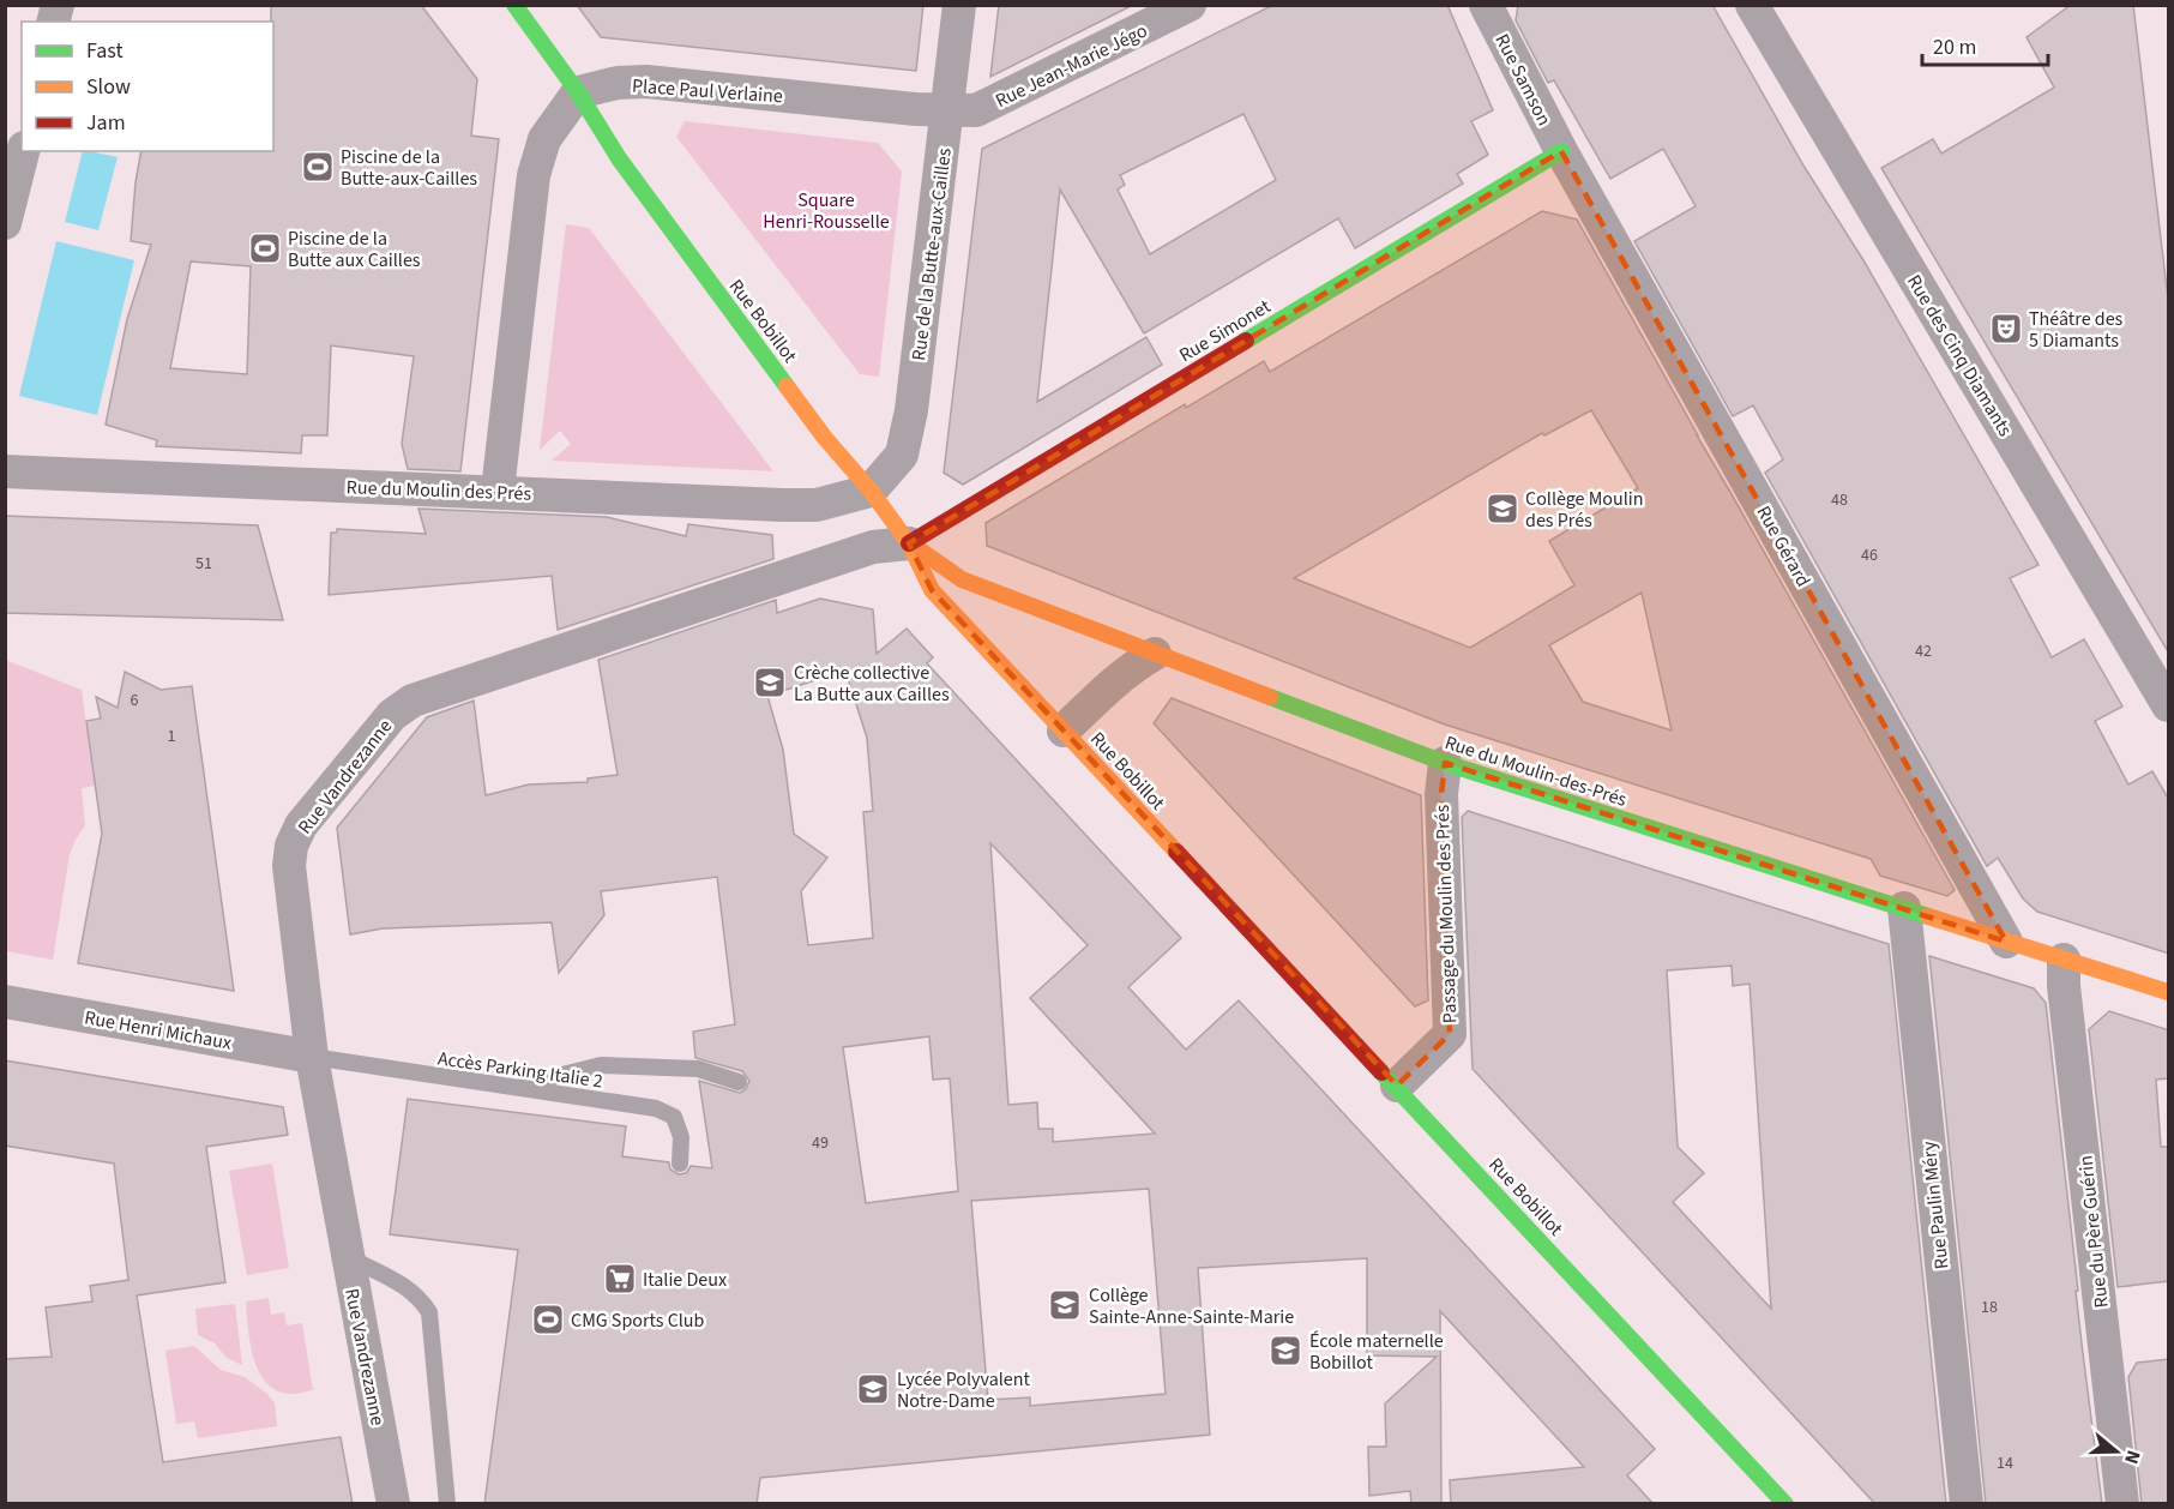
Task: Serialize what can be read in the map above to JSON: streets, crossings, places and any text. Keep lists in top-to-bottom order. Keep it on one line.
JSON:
{"streets":{"street":["Rue Jean-Marie Jégo","Rue Samson","Place Paul Verlaine","Rue de la Butte-aux-Cailles","Rue Bobillot","Rue Simonet","Rue des Cinq Diamants","Rue du Moulin des Prés","Rue Gérard","Rue du Moulin-des-Prés","Rue Vandrezanne","Passage du Moulin des Prés","Rue Henri Michaux","Rue Paulin Méry","Rue du Père Guérin"],"lane":["Accès Parking Italie 2"]},"crossings":[["Rue Jean-Marie Jégo","Place Paul Verlaine"],["Rue Jean-Marie Jégo","Rue de la Butte-aux-Cailles"],["Rue Samson","Rue Simonet"],["Rue Samson","Rue Gérard"],["Place Paul Verlaine","Rue de la Butte-aux-Cailles"],["Place Paul Verlaine","Rue Bobillot"],["Rue de la Butte-aux-Cailles","Rue Bobillot"],["Rue de la Butte-aux-Cailles","Rue du Moulin des Prés"],["Rue Bobillot","Rue Simonet"],["Rue Bobillot","Rue du Moulin des Prés"],["Rue Bobillot","Rue du Moulin-des-Prés"],["Rue Bobillot","Rue Vandrezanne"],["Rue Bobillot","Passage du Moulin des Prés"],["Rue Simonet","Rue Gérard"],["Rue Simonet","Rue du Moulin-des-Prés"],["Rue Simonet","Rue Vandrezanne"],["Rue Gérard","Rue du Moulin-des-Prés"],["Rue du Moulin-des-Prés","Rue Vandrezanne"],["Rue du Moulin-des-Prés","Passage du Moulin des Prés"],["Rue du Moulin-des-Prés","Rue Paulin Méry"],["Rue du Moulin-des-Prés","Rue du Père Guérin"],["Rue Vandrezanne","Rue Henri Michaux"],["Rue Vandrezanne","Accès Parking Italie 2"],["Rue Henri Michaux","Accès Parking Italie 2"]],"parks":["Square Henri-Rousselle"],"places":{"sports":["Piscine de la Butte-aux-Cailles","Piscine de la Butte aux Cailles","CMG Sports Club"],"theatre":["Théâtre des 5 Diamants"],"school or university":["Collège Moulin des Prés","Crèche collective La Butte aux Cailles","Collège Sainte-Anne-Sainte-Marie","École maternelle Bobillot","Lycée Polyvalent Notre-Dame"],"supermarket":["Italie Deux"]},"house_numbers":["48","46","51","42","6","1","49","18","14"],"legend":["Fast","Slow","Jam"],"scale_bar":"20 m","north":"right"}
